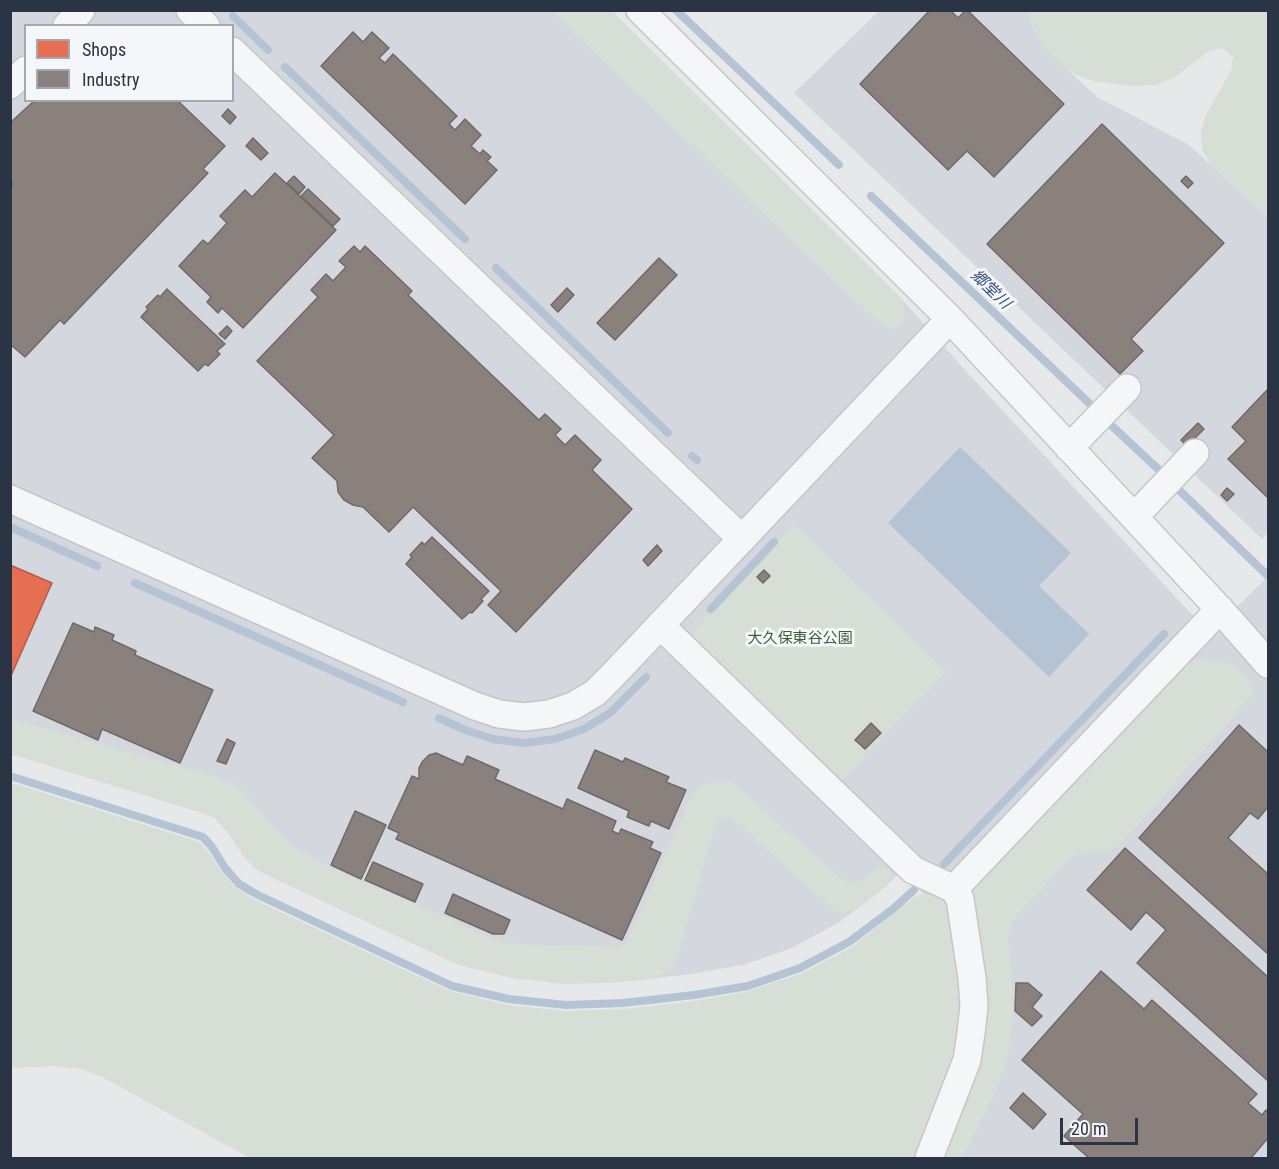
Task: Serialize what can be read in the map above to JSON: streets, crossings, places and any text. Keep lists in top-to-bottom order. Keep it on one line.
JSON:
{"water":["郷堂川"],"parks":["大久保東谷公園"],"legend":["Shops","Industry"],"scale_bar":"20 m"}
